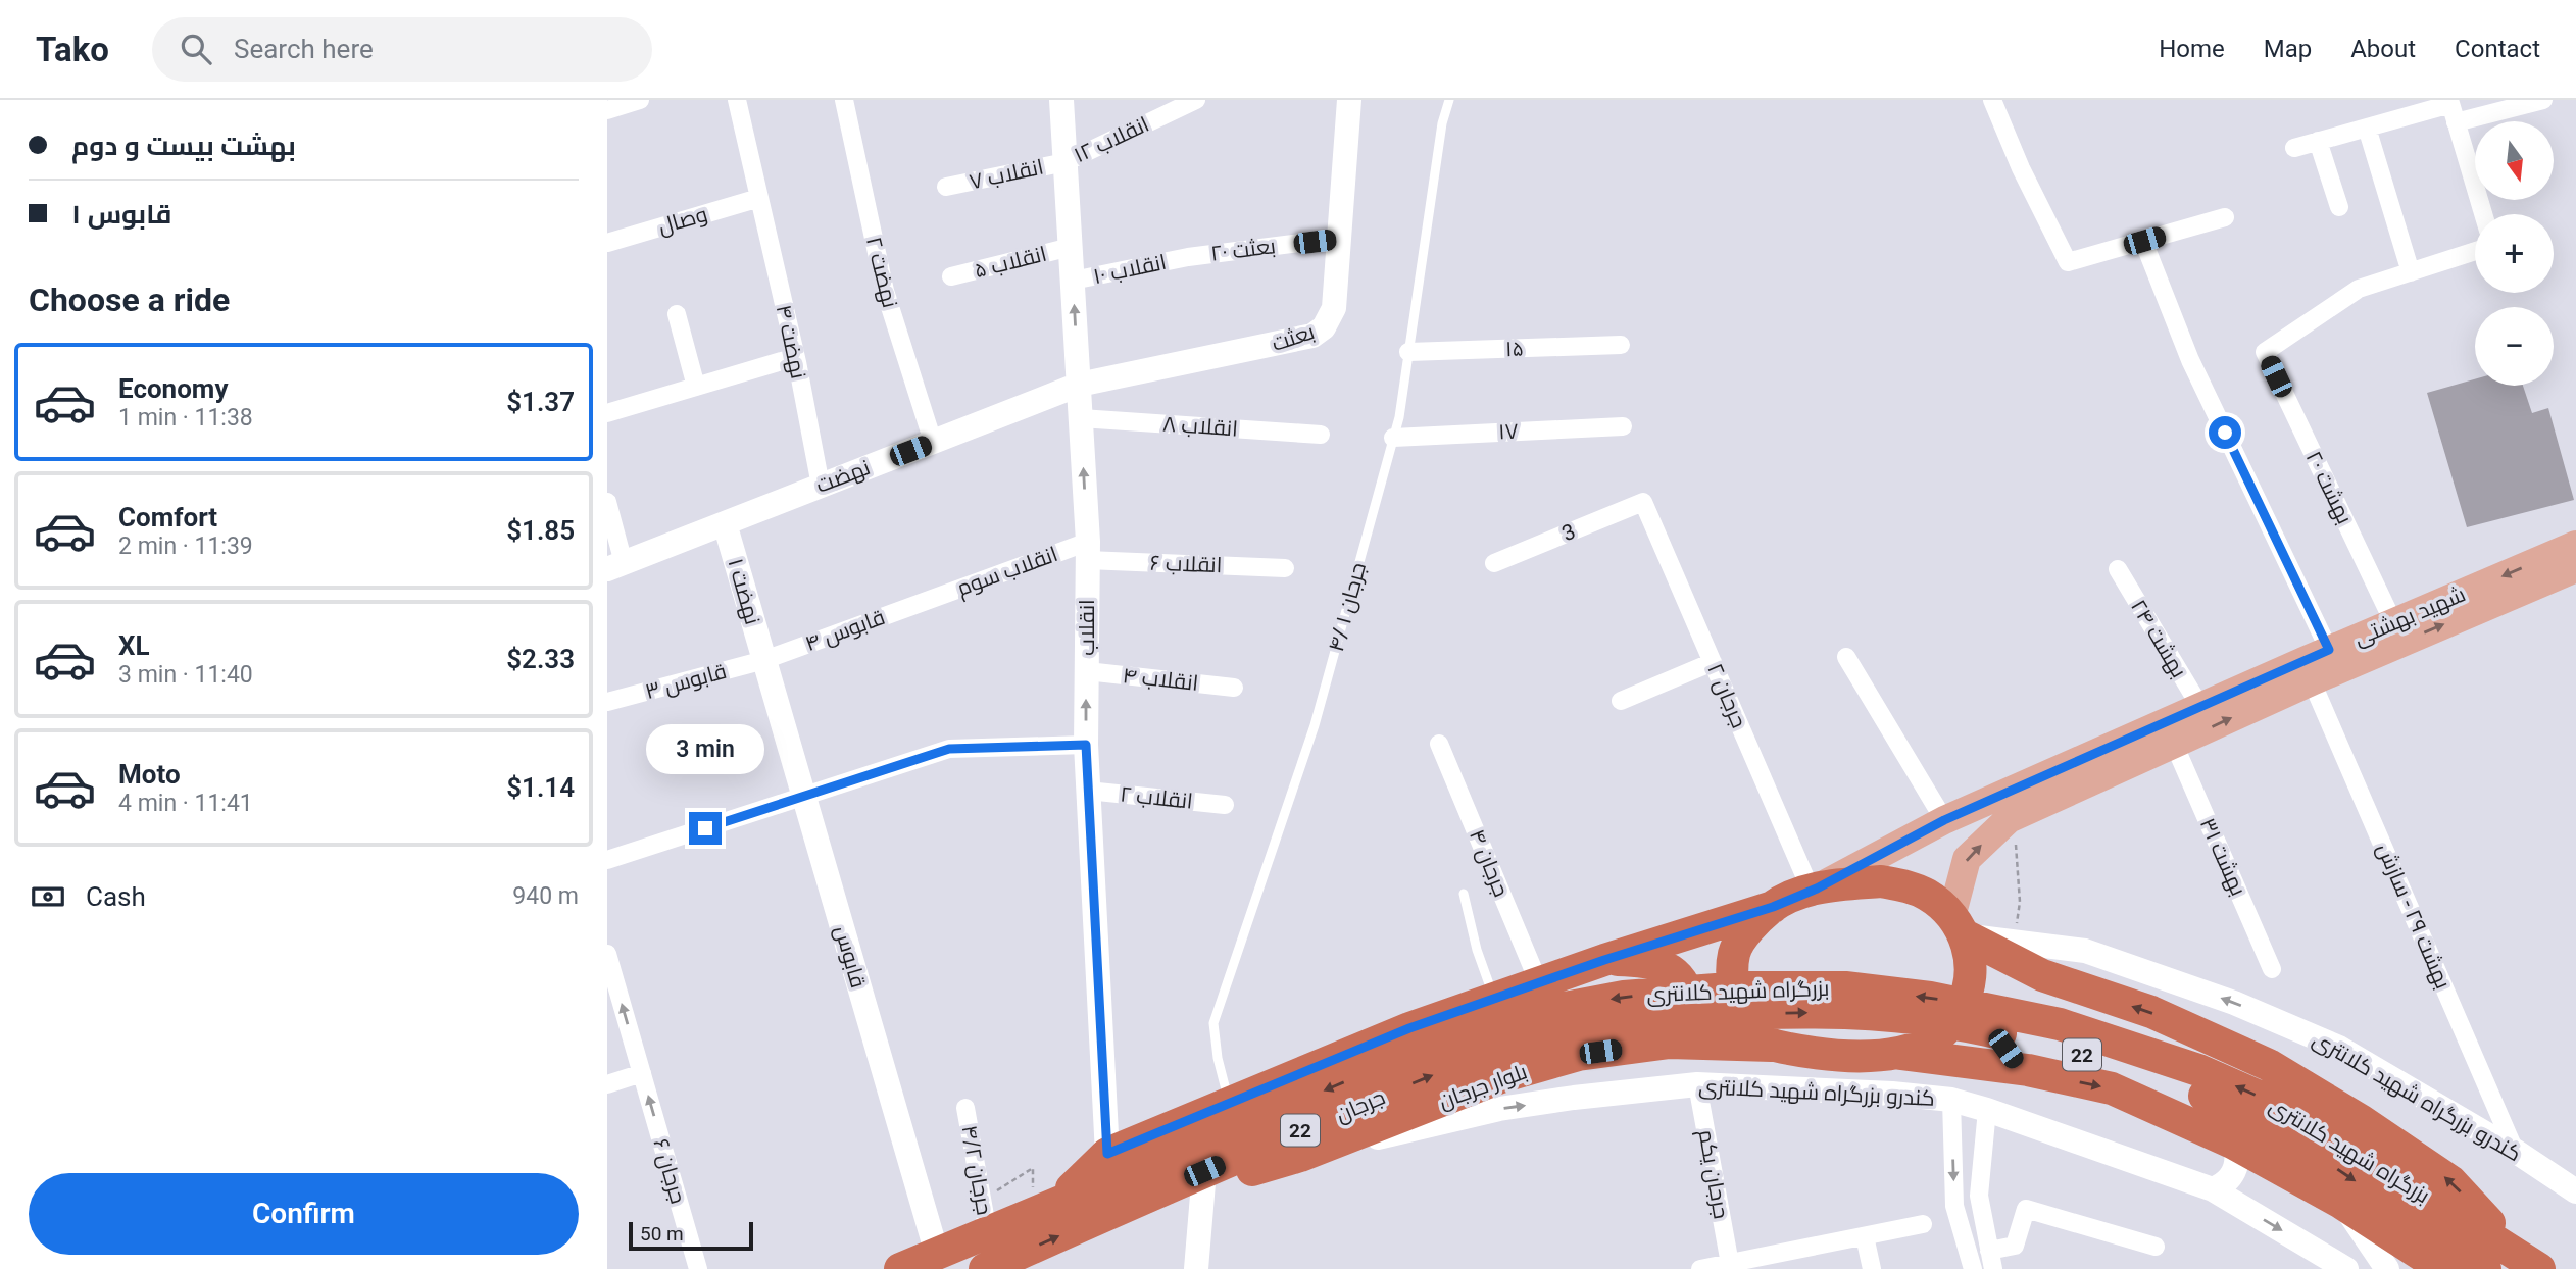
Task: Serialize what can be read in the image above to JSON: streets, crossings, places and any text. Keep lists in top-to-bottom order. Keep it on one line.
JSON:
{"streets":{"highway":["بزرگراه شهید کلانتری","22","بلوار جرجان","جرجان"],"main road":["شهید بهشتی"],"street":["۱۲ انقلاب","۷ انقلاب","وصال","۲۰ بعثت","۵ انقلاب","۱۰ انقلاب","۲ نهضت","بعثت","۴ نهضت","۱۵","۸ انقلاب","۱۷","نهضت","بهشت ۲۰","3","۶ انقلاب","انقلاب سوم","۱ نهضت","انقلاب","۴ قابوس","بهشت ۲۴","۴ انقلاب","۳ قابوس","جرجان ۲","۲ انقلاب","بهشت ۳۱","۴ جرجان","بهشت ۲۹ - سازش","قابوس","کندرو بزرگراه شهید کلانتری","۴/۲ جرجان","جرجان ۶","جرجان یکم"],"lane":["جرجان ۱ /۴"]},"crossings":[["۱۲ انقلاب","۷ انقلاب"],["۱۲ انقلاب","انقلاب"],["۷ انقلاب","انقلاب"],["وصال","۴ نهضت"],["۲۰ بعثت","۱۰ انقلاب"],["۲۰ بعثت","بعثت"],["۵ انقلاب","انقلاب"],["۱۰ انقلاب","انقلاب"],["۲ نهضت","نهضت"],["بعثت","نهضت"],["بعثت","انقلاب"],["۴ نهضت","نهضت"],["۱۵","جرجان ۱ /۴"],["۸ انقلاب","انقلاب"],["۱۷","جرجان ۱ /۴"],["نهضت","۱ نهضت"],["نهضت","انقلاب"],["بهشت ۲۰","شهید بهشتی"],["3","جرجان ۲"],["۶ انقلاب","انقلاب سوم"],["۶ انقلاب","انقلاب"],["انقلاب سوم","انقلاب"],["انقلاب سوم","۴ قابوس"],["۱ نهضت","۴ قابوس"],["۱ نهضت","۳ قابوس"],["۱ نهضت","قابوس"],["شهید بهشتی","بهشت ۲۴"],["شهید بهشتی","جرجان ۲"],["شهید بهشتی","بهشت ۳۱"],["شهید بهشتی","بهشت ۲۹ - سازش"],["شهید بهشتی","بزرگراه شهید کلانتری"],["شهید بهشتی","بلوار جرجان"],["شهید بهشتی","کندرو بزرگراه شهید کلانتری"],["انقلاب","۴ انقلاب"],["انقلاب","۲ انقلاب"],["۴ قابوس","۳ قابوس"],["۴ قابوس","قابوس"],["۳ قابوس","قابوس"],["جرجان ۲","بزرگراه شهید کلانتری"],["جرجان ۲","بلوار جرجان"],["جرجان ۲","کندرو بزرگراه شهید کلانتری"],["بهشت ۲۹ - سازش","کندرو بزرگراه شهید کلانتری"],["قابوس","جرجان"],["بزرگراه شهید کلانتری","بلوار جرجان"],["بزرگراه شهید کلانتری","کندرو بزرگراه شهید کلانتری"],["بزرگراه شهید کلانتری","جرجان"],["بلوار جرجان","کندرو بزرگراه شهید کلانتری"],["بلوار جرجان","جرجان"],["کندرو بزرگراه شهید کلانتری","جرجان یکم"],["جرجان","۴/۲ جرجان"]],"one_way":["جرجان ۶"],"scale_bar":"50 m","north":"bottom","page":{"header":"Tako","search":"Search here","nav":["Home","Map","About","Contact"],"banner":["بهشت بیست و دوم","۱ قابوس"],"map_buttons":["+","−"],"heading":"Choose a ride","list":[{"name":"Economy","note":"1 min · 11:38","value":"$1.37"},{"name":"Comfort","note":"2 min · 11:39","value":"$1.85"},{"name":"XL","note":"3 min · 11:40","value":"$2.33"},{"name":"Moto","note":"4 min · 11:41","value":"$1.14"}],"bubble":"3 min","pay":["Cash","940 m"],"buttons":"Confirm","scale":"50 m"}}
